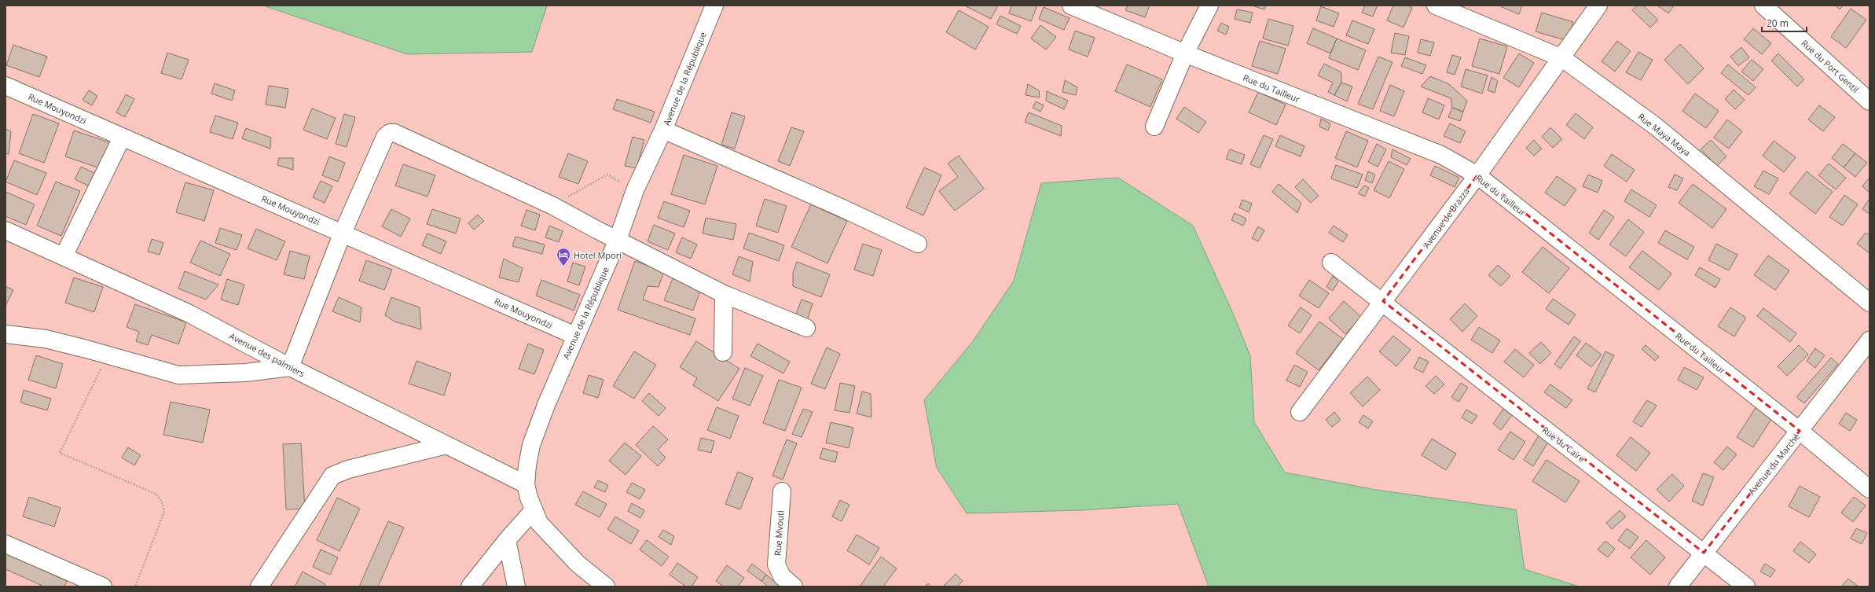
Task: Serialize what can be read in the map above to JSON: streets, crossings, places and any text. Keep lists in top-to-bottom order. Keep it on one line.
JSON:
{"streets":{"street":["Rue du Port Gentil","Avenue de la République","Rue du Tailleur","Rue Mouyondzi","Rue Maya Maya","Avenue de Brazza","Avenue des palmiers","Rue du Caire","Avenue du Marché","Rue Mvouti"]},"crossings":[["Avenue de la République","Rue Mouyondzi"],["Avenue de la République","Avenue des palmiers"],["Rue du Tailleur","Avenue de Brazza"],["Rue du Tailleur","Avenue du Marché"],["Rue Maya Maya","Avenue de Brazza"],["Avenue de Brazza","Rue du Caire"],["Rue du Caire","Avenue du Marché"]],"places":{"hotel":["Hotel Mpori"]},"scale_bar":"20 m"}
